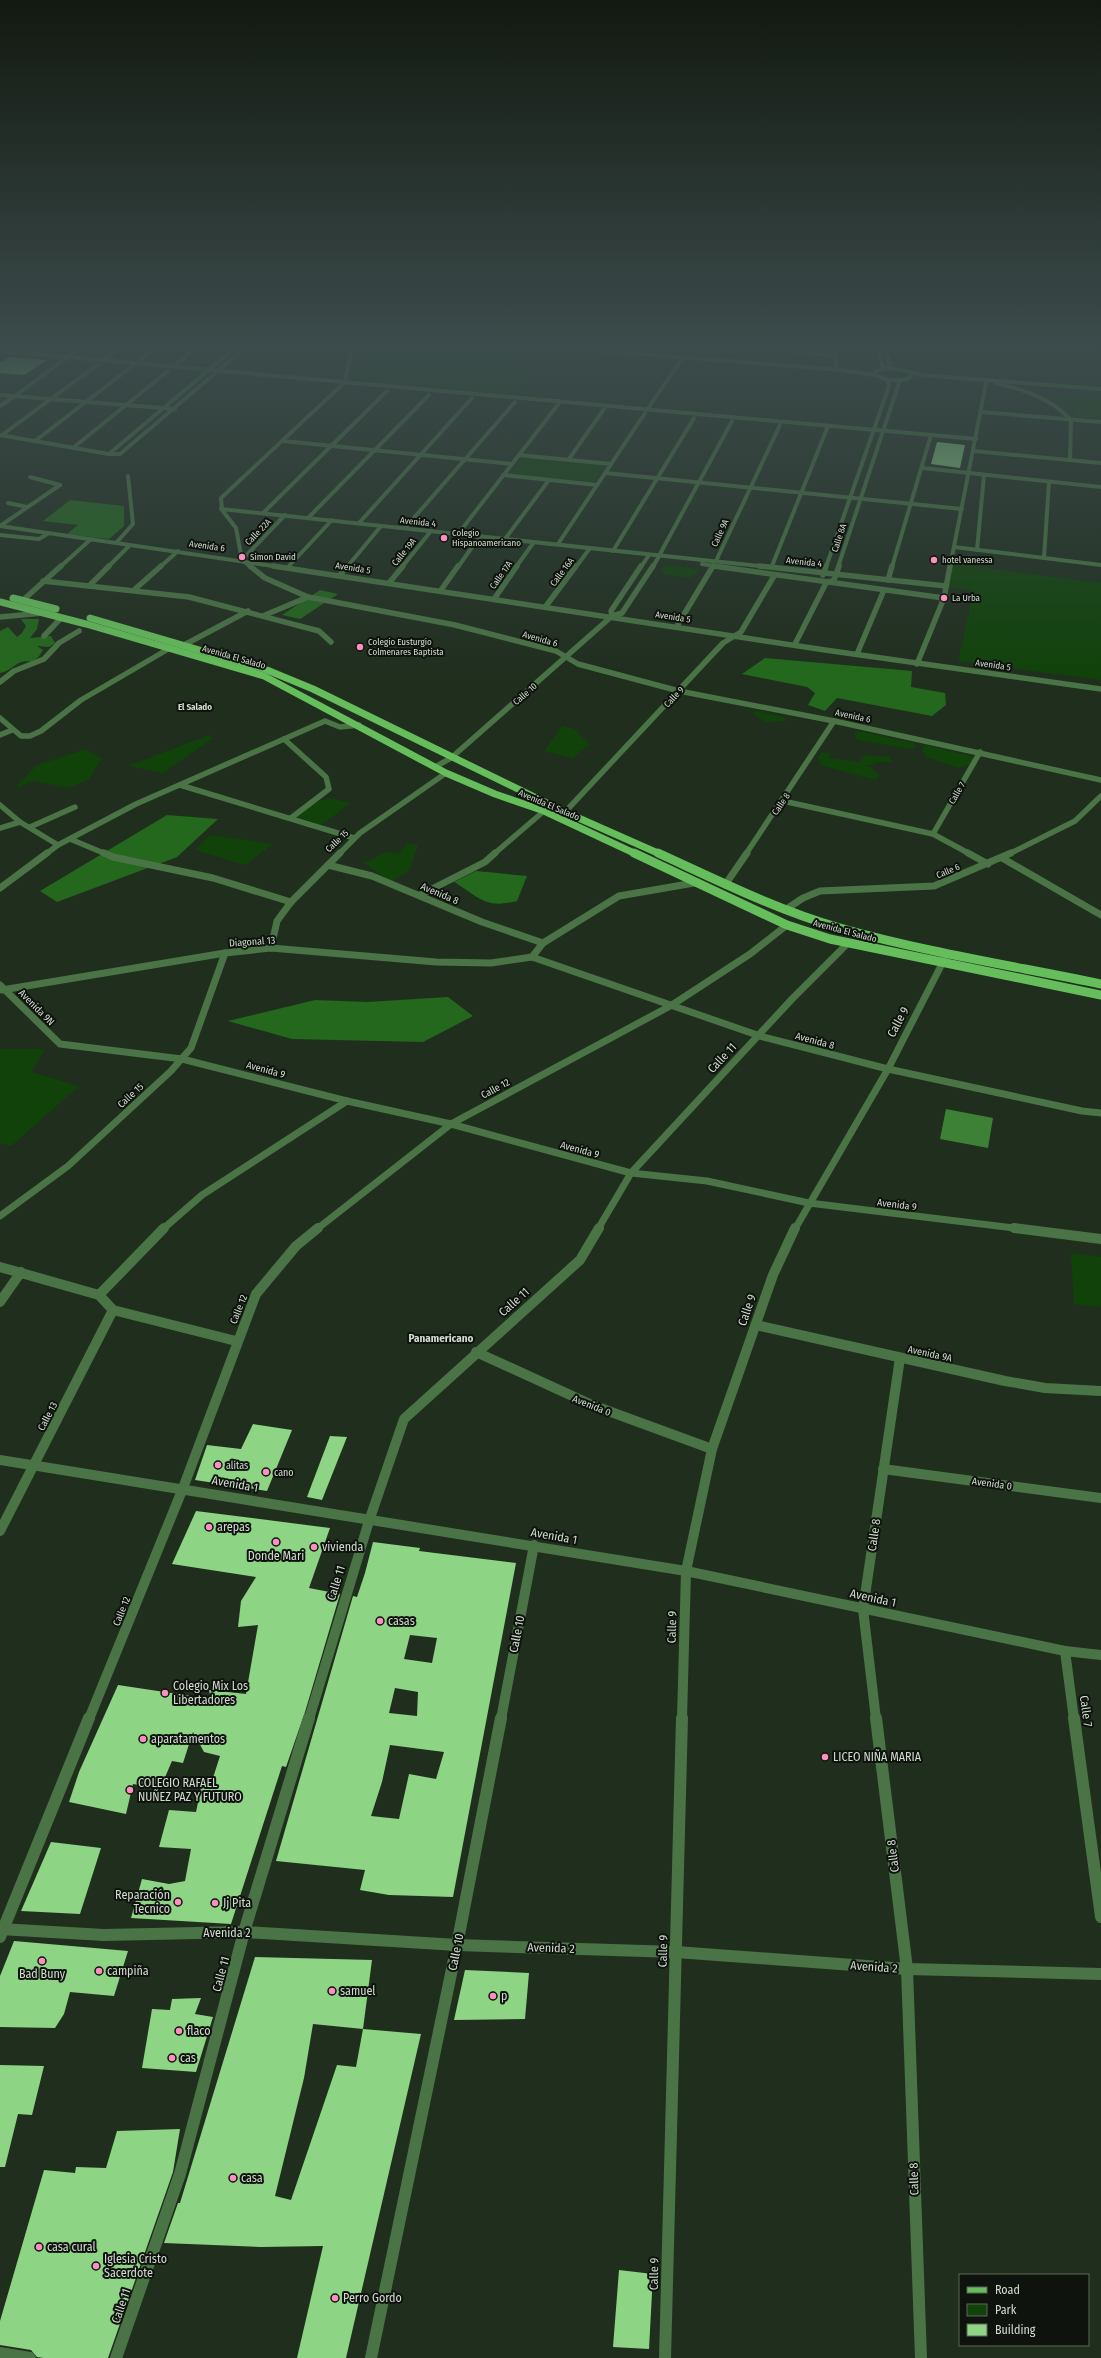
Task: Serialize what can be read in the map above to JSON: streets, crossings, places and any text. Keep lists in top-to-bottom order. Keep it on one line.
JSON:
{"streets":{"main road":["Avenida El Salado"],"street":["Avenida 4","Calle 22A","Calle 9A","Calle 8A","Avenida 6","Calle 19A","Avenida 5","Calle 16A","Calle 17A","Calle 10","Calle 9","Calle 7","Calle 8","Calle 15","Calle 6","Avenida 8","Diagonal 13","Avenida 9N","Calle 11","Avenida 9","Calle 12","Avenida 9A","Avenida 0","Calle 13","Avenida 1","Avenida 2"]},"crossings":[["Avenida 4","Calle 22A"],["Avenida 4","Calle 9A"],["Avenida 4","Calle 8A"],["Avenida 4","Calle 19A"],["Avenida 4","Calle 16A"],["Avenida 4","Calle 17A"],["Avenida 4","Calle 10"],["Avenida 4","Calle 9"],["Calle 22A","Avenida 6"],["Calle 22A","Avenida 5"],["Calle 8A","Avenida 5"],["Avenida 6","Avenida 5"],["Avenida 6","Calle 10"],["Avenida 6","Calle 9"],["Avenida 6","Calle 7"],["Avenida 6","Calle 8"],["Calle 19A","Avenida 5"],["Avenida 5","Calle 16A"],["Avenida 5","Calle 17A"],["Avenida 5","Calle 10"],["Avenida 5","Calle 9"],["Avenida El Salado","Calle 10"],["Avenida El Salado","Calle 9"],["Avenida El Salado","Calle 8"],["Avenida El Salado","Calle 15"],["Avenida El Salado","Calle 6"],["Avenida El Salado","Calle 11"],["Avenida El Salado","Calle 12"],["Calle 10","Avenida 1"],["Calle 10","Avenida 2"],["Calle 9","Avenida 8"],["Calle 9","Avenida 9"],["Calle 9","Avenida 9A"],["Calle 9","Avenida 0"],["Calle 9","Avenida 1"],["Calle 9","Avenida 2"],["Calle 7","Avenida 1"],["Calle 8","Avenida 9A"],["Calle 8","Avenida 0"],["Calle 8","Avenida 1"],["Calle 8","Avenida 2"],["Calle 15","Avenida 8"],["Calle 15","Diagonal 13"],["Calle 15","Avenida 9"],["Avenida 8","Diagonal 13"],["Avenida 8","Calle 11"],["Avenida 8","Calle 12"],["Diagonal 13","Avenida 9N"],["Avenida 9N","Avenida 9"],["Calle 11","Avenida 9"],["Calle 11","Avenida 0"],["Calle 11","Avenida 1"],["Calle 11","Avenida 2"],["Avenida 9","Calle 12"],["Calle 12","Avenida 1"],["Calle 12","Avenida 2"],["Calle 13","Avenida 1"]],"districts":["El Salado","Panamericano"],"places":["Colegio Hispanoamericano","Simon David","hotel vanessa","La Urba","Colegio Eusturgio Colmenares Baptista","alitas","cano","arepas","Donde Mari","vivienda","casas","Colegio Mix Los Libertadores","aparatamentos","LICEO NIÑA MARIA","COLEGIO RAFAEL NUÑEZ PAZ Y FUTURO","Reparación Tecnico","Jj Pita","Bad Buny","campiña","samuel","p","flaco","cas","casa","casa cural","Iglesia Cristo Sacerdote","Perro Gordo"],"legend":["Road","Park","Building"]}
